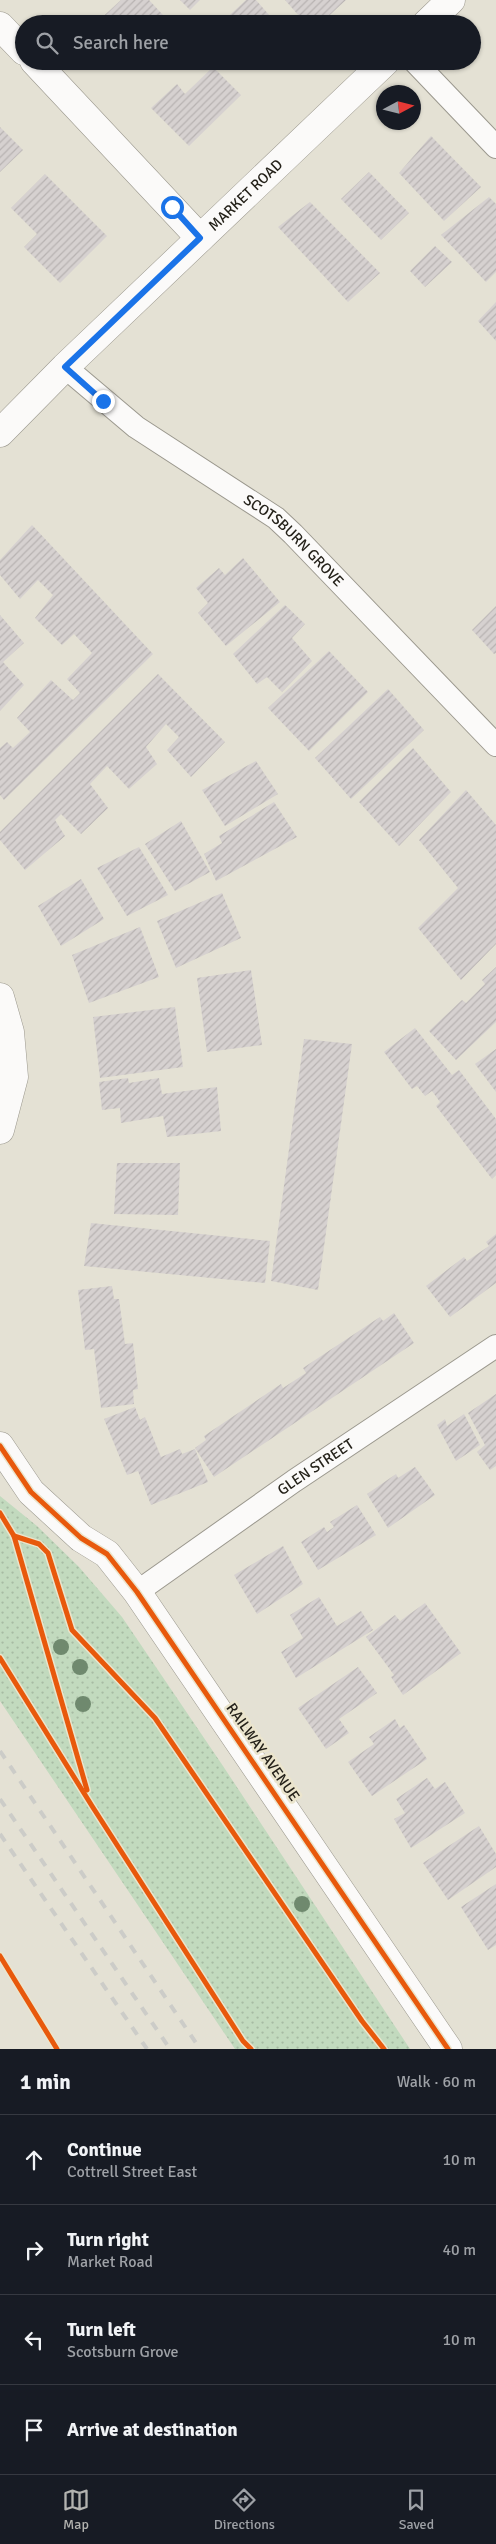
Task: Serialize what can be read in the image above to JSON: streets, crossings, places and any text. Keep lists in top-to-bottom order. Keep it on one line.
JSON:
{"streets":{"street":["MARKET ROAD","SCOTSBURN GROVE","GLEN STREET","RAILWAY AVENUE"]},"crossings":[["MARKET ROAD","SCOTSBURN GROVE"],["GLEN STREET","RAILWAY AVENUE"]],"north":"right","page":{"search":"Search here","heading":["1 min","Walk · 60 m"],"list":[["Continue","Cottrell Street East","10 m"],["Turn right","Market Road","40 m"],["Turn left","Scotsburn Grove","10 m"],"Arrive at destination"],"nav":["Map","Directions","Saved"]}}
